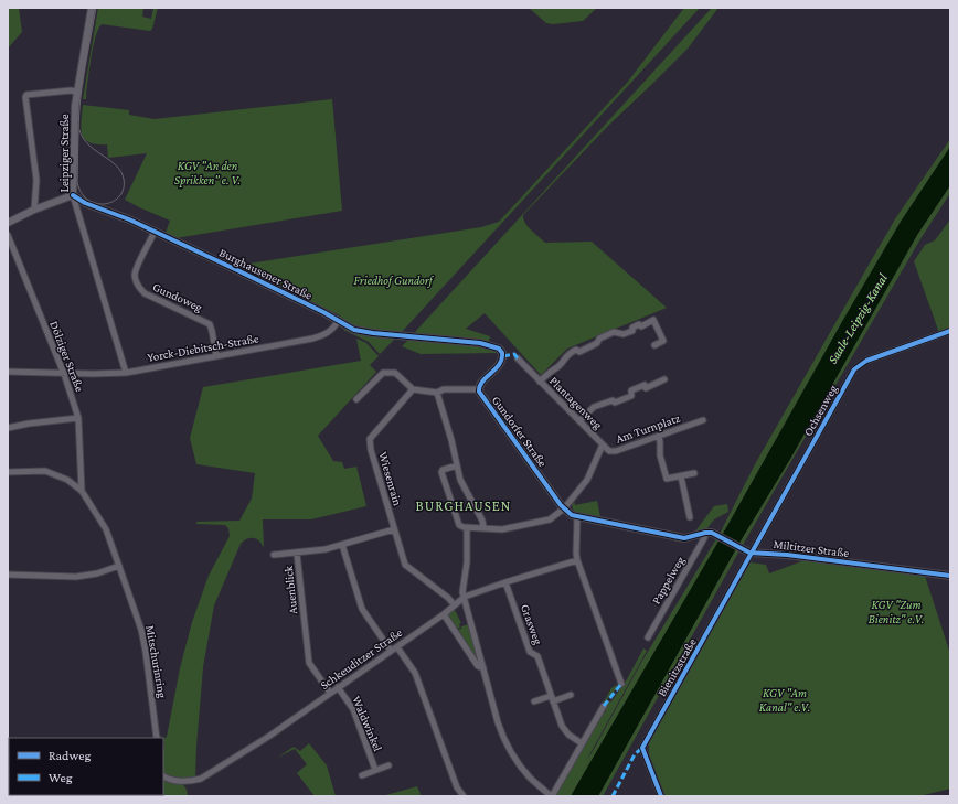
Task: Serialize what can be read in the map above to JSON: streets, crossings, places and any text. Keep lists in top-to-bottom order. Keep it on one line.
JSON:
{"streets":{"street":["Leipziger Straße","Burghausener Straße","Gundoweg","Yorck-Diebitsch-Straße","Dölziger Straße","Plantagenweg","Ochsenweg","Am Turnplatz","Gundorfer Straße","Wiesenrain","Miltitzer Straße","Pappelweg","Auenblick","Grasweg","Schkeuditzer Straße","Mitschurinring","Bienitzstraße","Waldwinkel"]},"crossings":[["Leipziger Straße","Burghausener Straße"],["Leipziger Straße","Yorck-Diebitsch-Straße"],["Burghausener Straße","Gundoweg"],["Burghausener Straße","Yorck-Diebitsch-Straße"],["Burghausener Straße","Gundorfer Straße"],["Gundoweg","Yorck-Diebitsch-Straße"],["Yorck-Diebitsch-Straße","Dölziger Straße"],["Dölziger Straße","Mitschurinring"],["Plantagenweg","Am Turnplatz"],["Plantagenweg","Gundorfer Straße"],["Ochsenweg","Miltitzer Straße"],["Ochsenweg","Bienitzstraße"],["Gundorfer Straße","Miltitzer Straße"],["Wiesenrain","Auenblick"],["Wiesenrain","Schkeuditzer Straße"],["Miltitzer Straße","Pappelweg"],["Miltitzer Straße","Bienitzstraße"],["Auenblick","Schkeuditzer Straße"],["Grasweg","Schkeuditzer Straße"],["Schkeuditzer Straße","Waldwinkel"]],"districts":["BURGHAUSEN"],"water":["Saale-Leipzig-Kanal"],"parks":["KGV \"An den Sprikken\" e. V.","Friedhof Gundorf","KGV \"Zum Bienitz\" e.V.","KGV \"Am Kanal\" e.V."],"legend":["Radweg","Weg"]}
